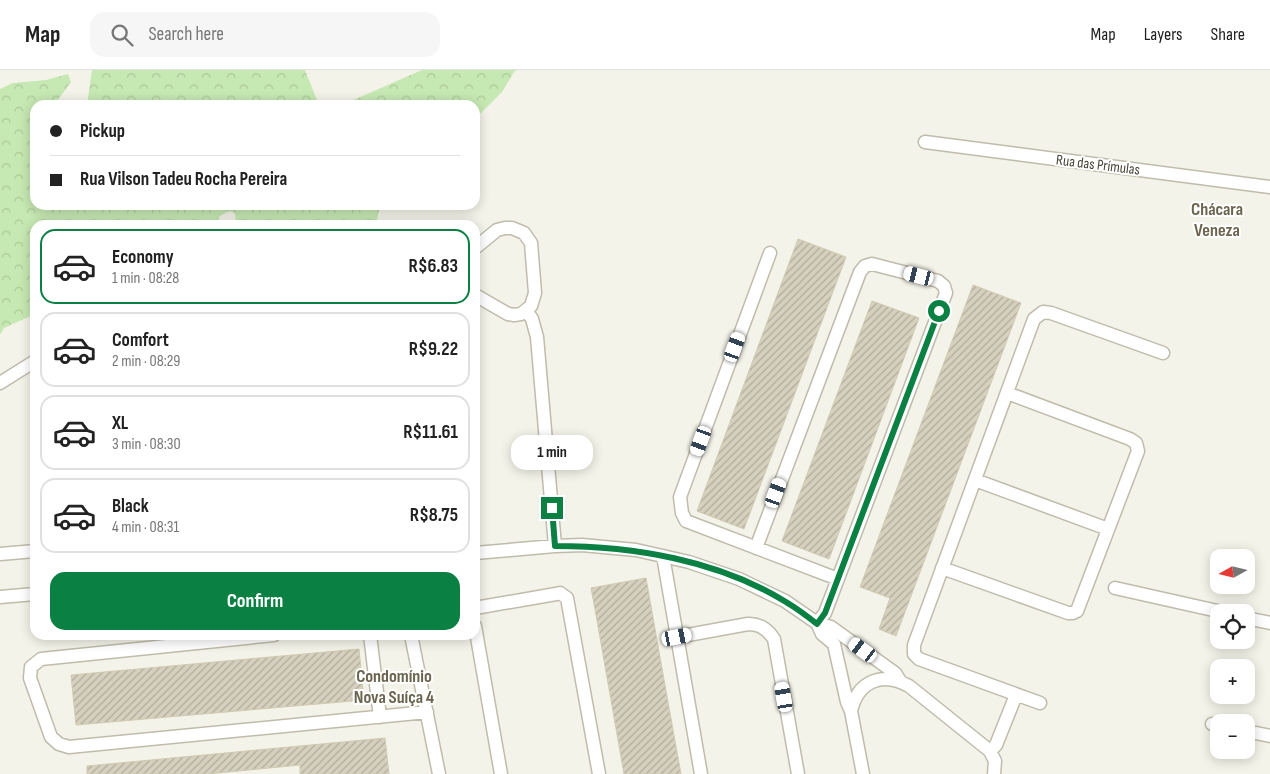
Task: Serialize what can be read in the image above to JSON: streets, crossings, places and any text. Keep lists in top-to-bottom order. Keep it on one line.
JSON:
{"streets":{"street":["Rua das Prímulas"]},"districts":["Chácara Veneza","Condomínio Nova Suíça 4"],"north":"left","page":{"header":"Map","search":"Search here","nav":["Map","Layers","Share"],"banner":["Pickup","Rua Vilson Tadeu Rocha Pereira"],"list":[{"name":"Economy","note":"1 min · 08:28","value":"R$6.83"},{"name":"Comfort","note":"2 min · 08:29","value":"R$9.22"},{"name":"XL","note":"3 min · 08:30","value":"R$11.61"},{"name":"Black","note":"4 min · 08:31","value":"R$8.75"}],"bubble":"1 min","map_buttons":["+","−"],"buttons":"Confirm"}}
